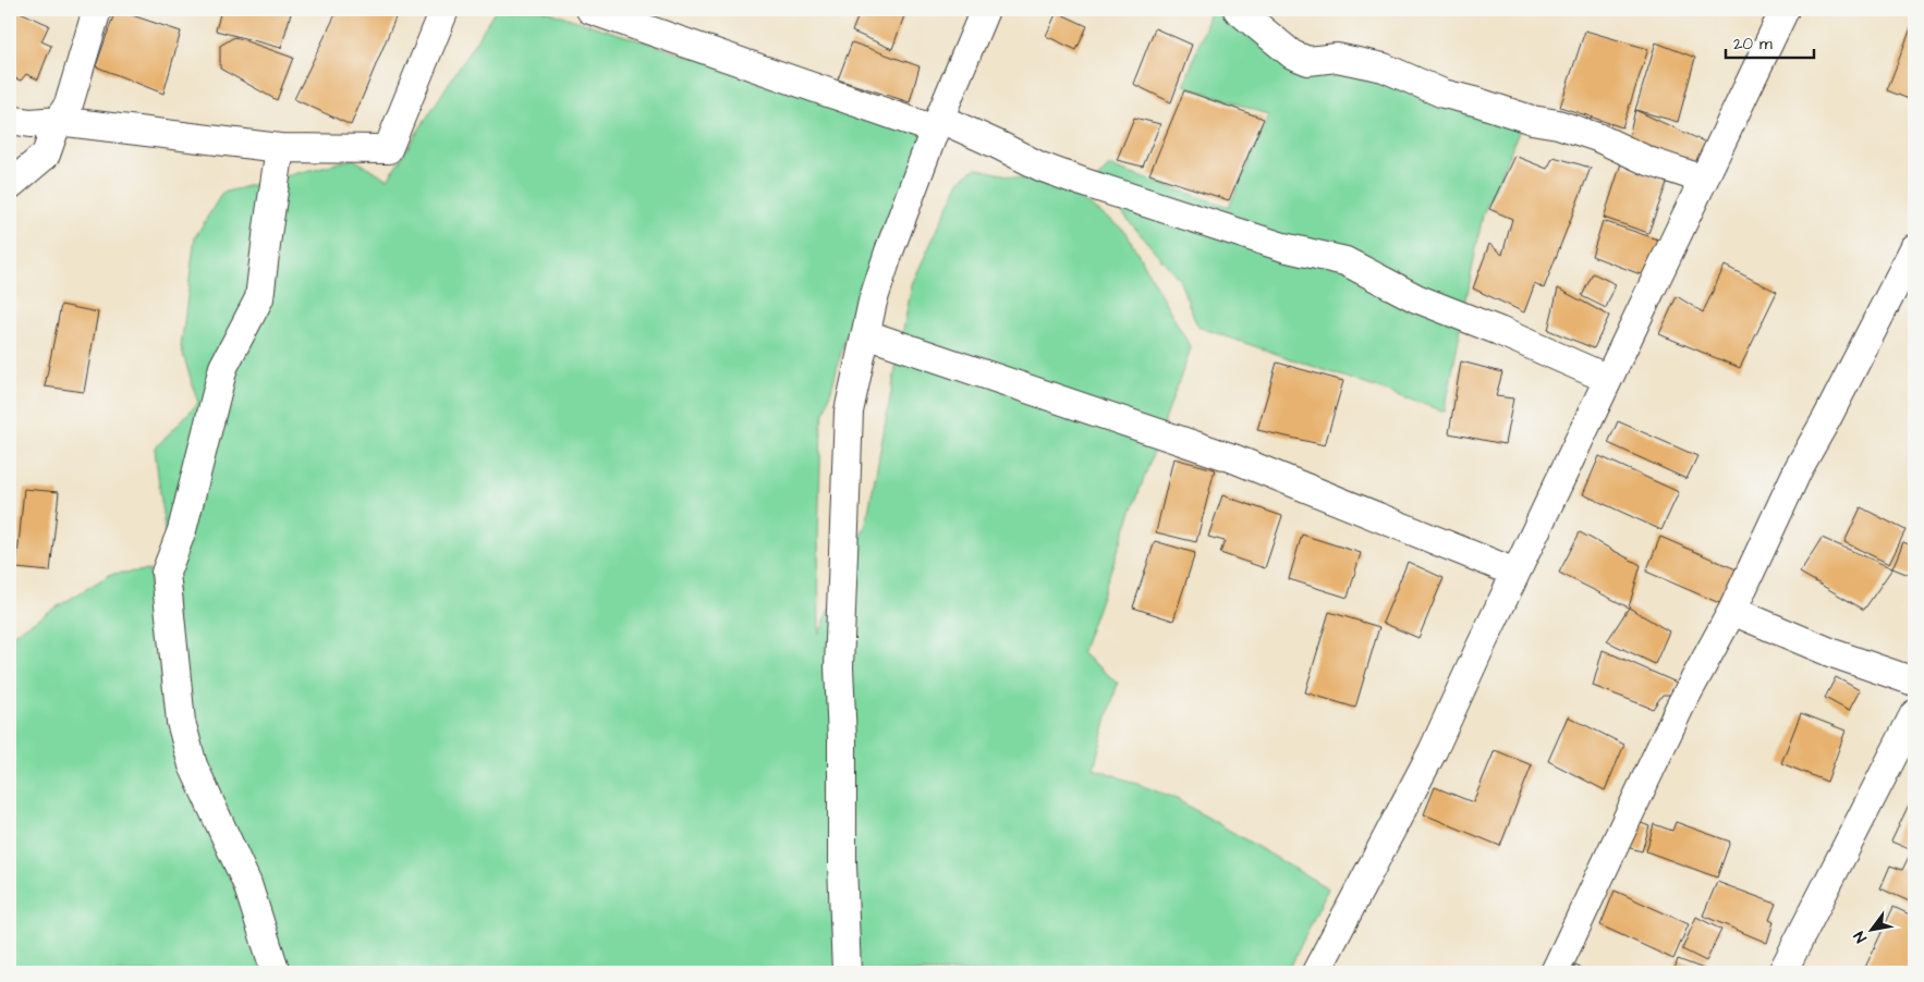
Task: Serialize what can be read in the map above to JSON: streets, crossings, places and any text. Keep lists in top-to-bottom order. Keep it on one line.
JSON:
{"scale_bar":"20 m","north":"bottom left"}
